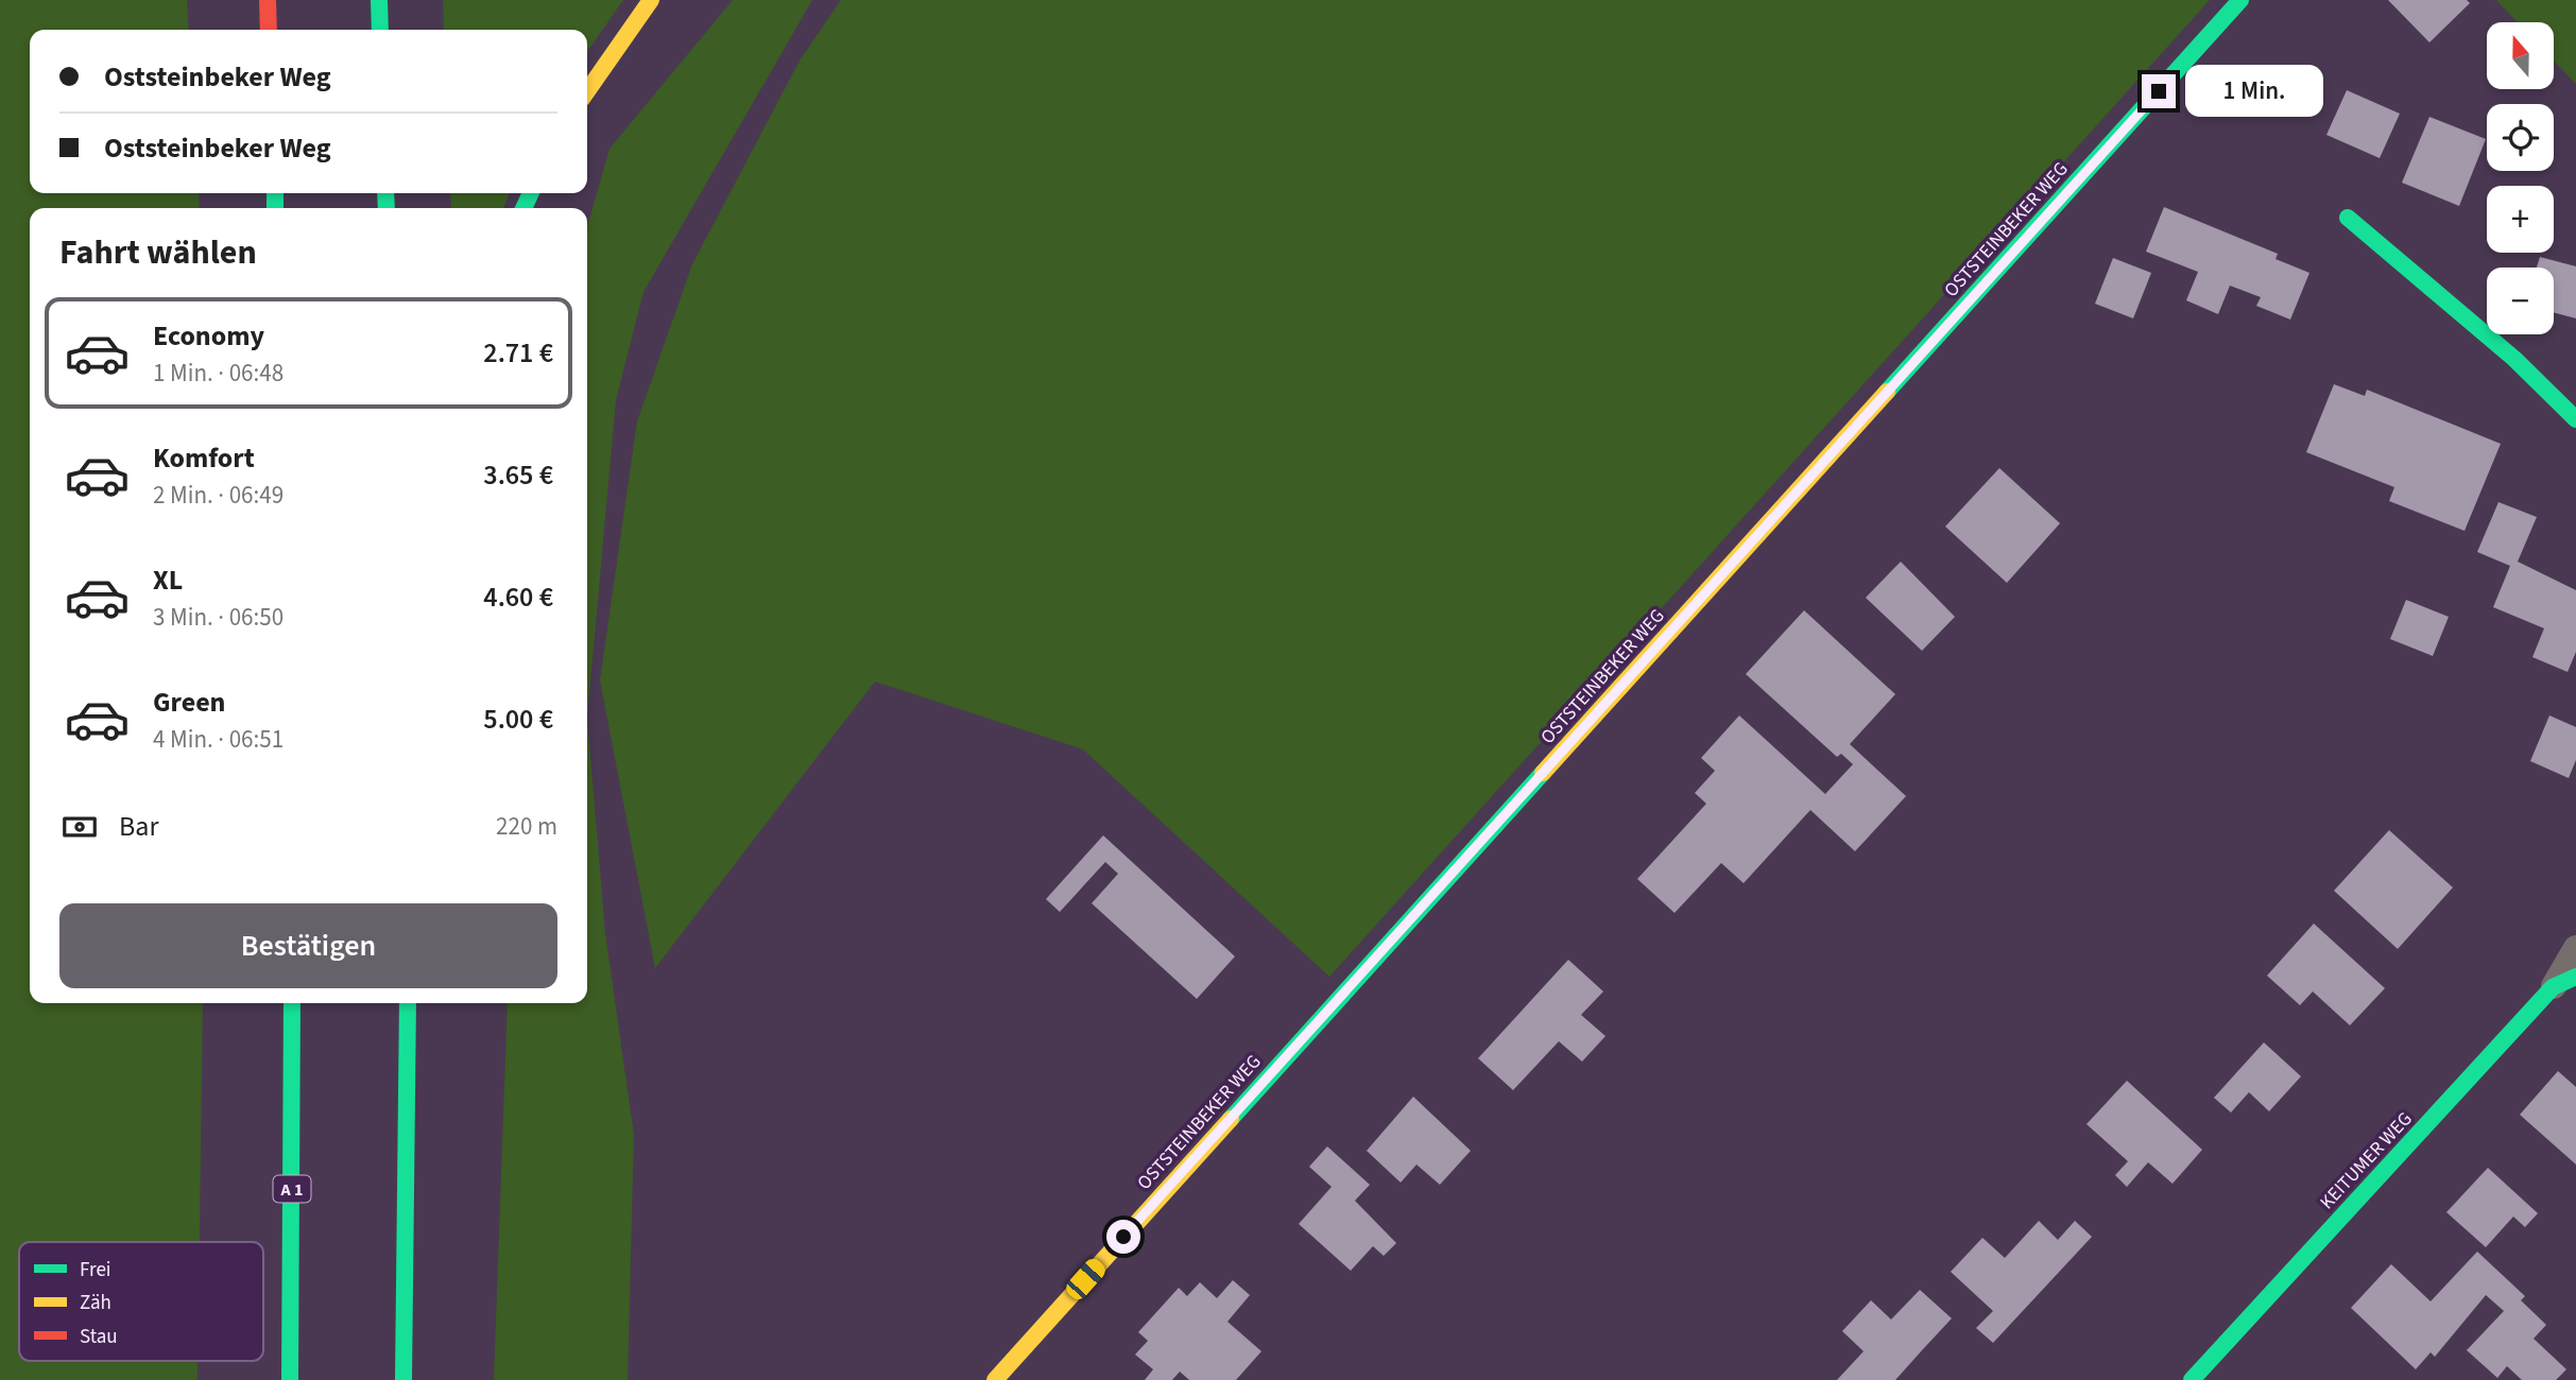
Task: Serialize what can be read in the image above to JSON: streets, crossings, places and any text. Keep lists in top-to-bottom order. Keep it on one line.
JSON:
{"streets":{"main road":["OSTSTEINBEKER WEG","KEITUMER WEG","A 1"]},"legend":["Frei","Zäh","Stau"],"north":"top","page":{"map_buttons":["+","−"],"banner":["Oststeinbeker Weg","Oststeinbeker Weg"],"bubble":"1 Min.","heading":"Fahrt wählen","list":[{"name":"Economy","note":"1 Min. · 06:48","value":"2.71 €"},{"name":"Komfort","note":"2 Min. · 06:49","value":"3.65 €"},{"name":"XL","note":"3 Min. · 06:50","value":"4.60 €"},{"name":"Green","note":"4 Min. · 06:51","value":"5.00 €"}],"pay":["Bar","220 m"],"buttons":"Bestätigen"}}
